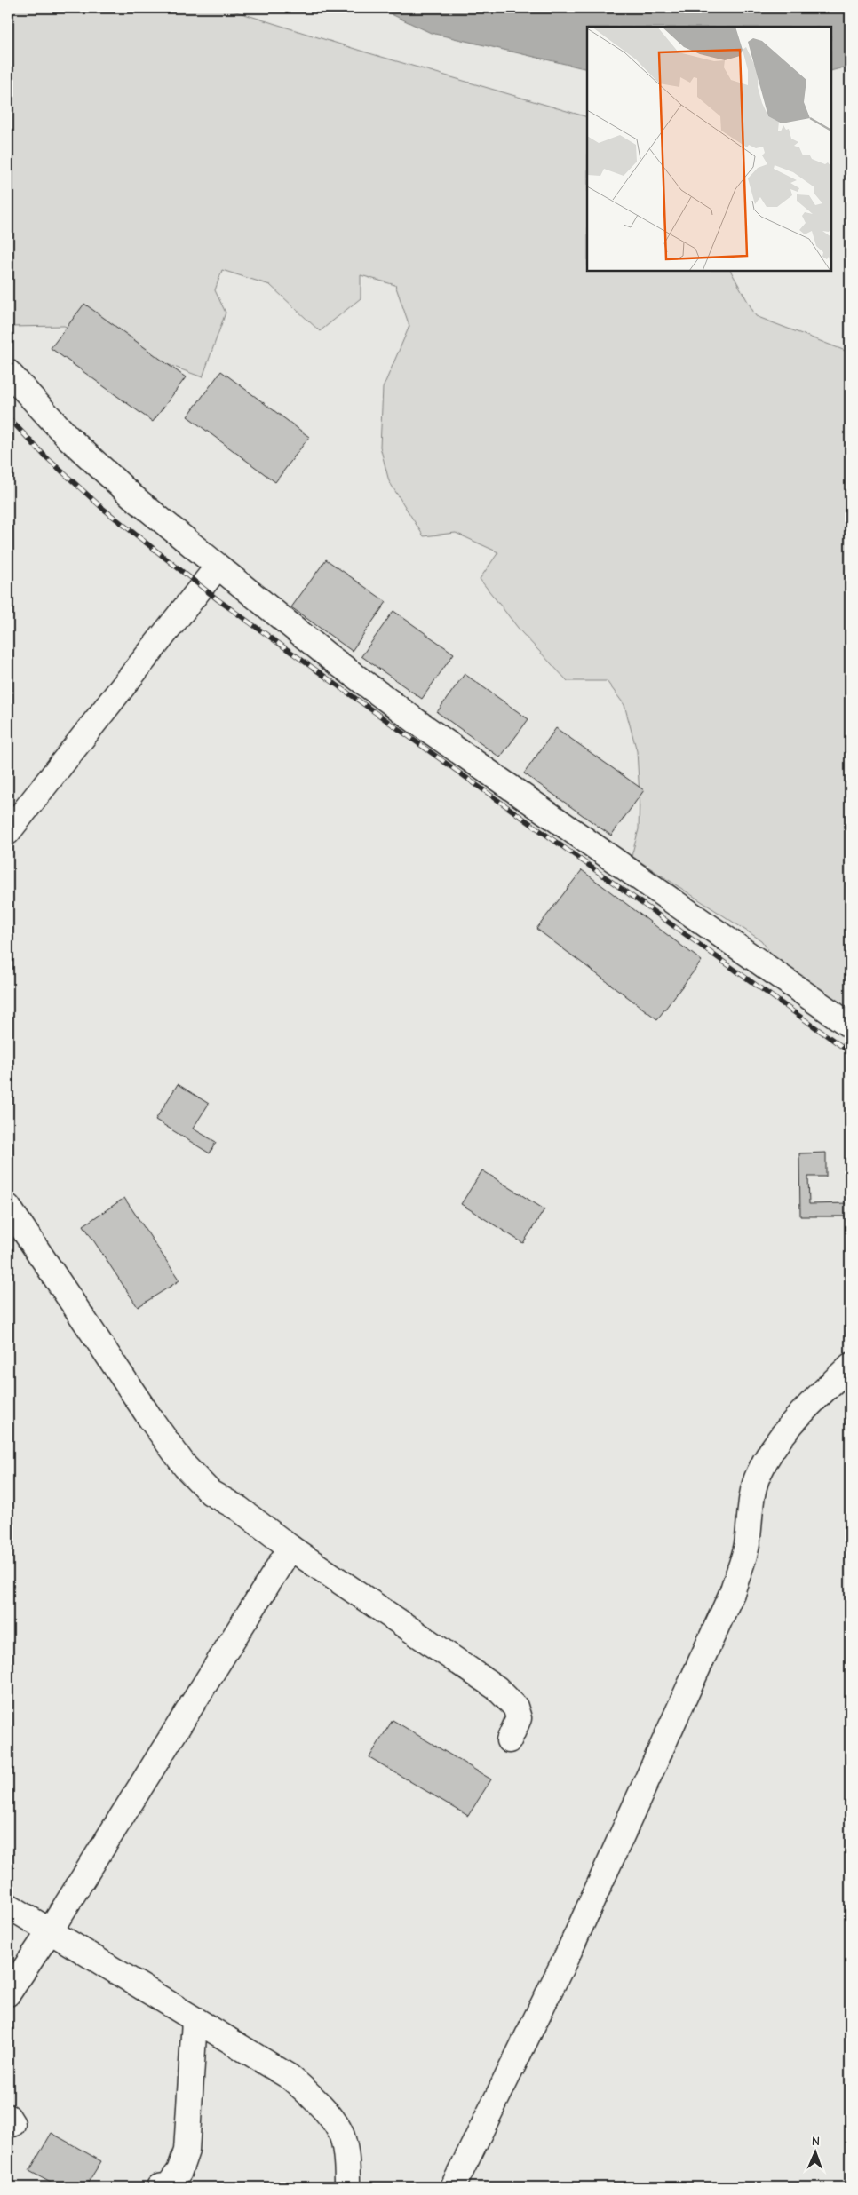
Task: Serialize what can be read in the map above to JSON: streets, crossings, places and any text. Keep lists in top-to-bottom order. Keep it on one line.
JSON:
{"north":"top"}
